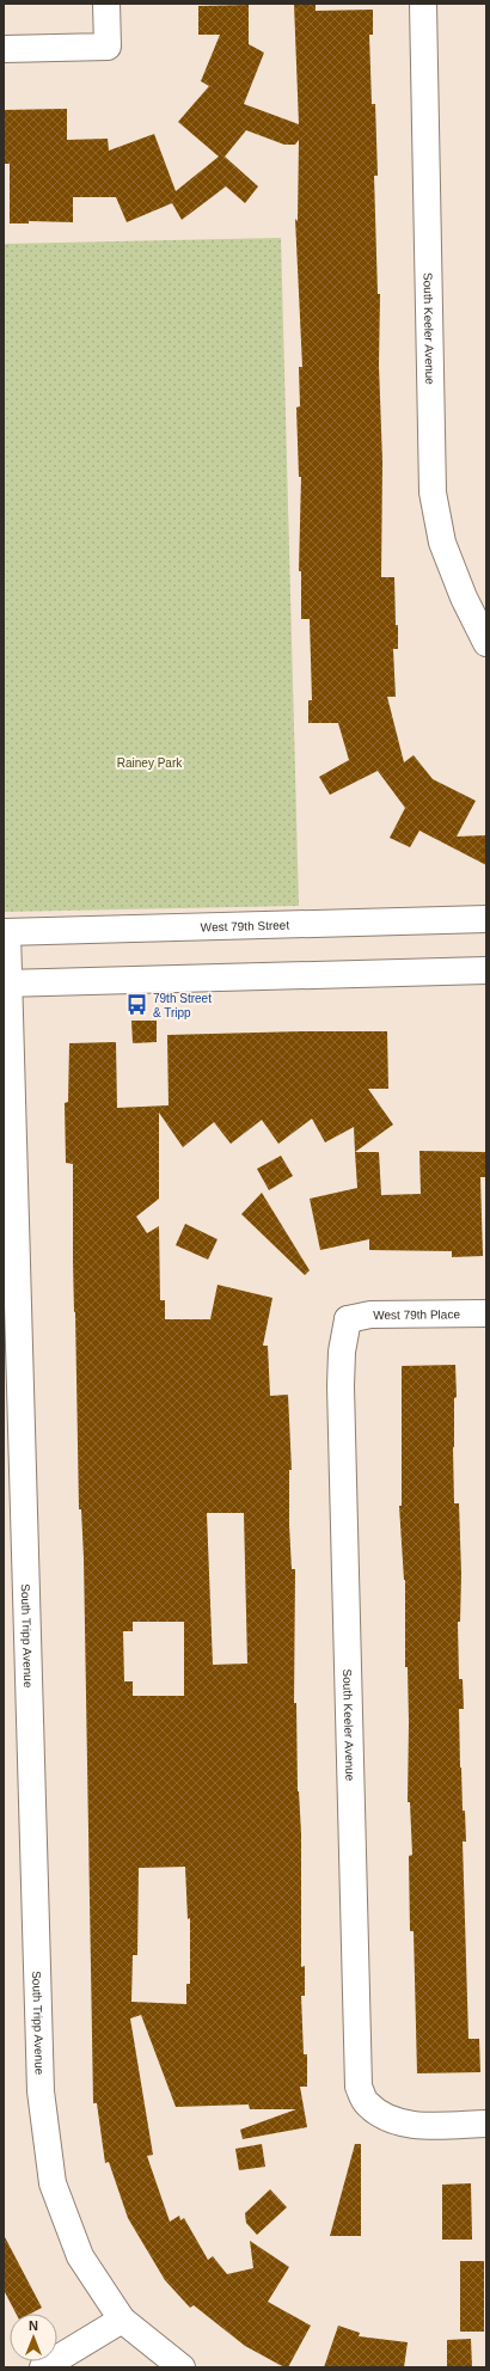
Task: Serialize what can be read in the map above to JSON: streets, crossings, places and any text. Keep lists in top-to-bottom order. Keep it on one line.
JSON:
{"streets":{"street":["South Keeler Avenue","West 79th Street","West 79th Place","South Tripp Avenue"]},"crossings":[["South Keeler Avenue","West 79th Place"],["West 79th Street","South Tripp Avenue"]],"parks":["Rainey Park"],"places":{"bus stop":["79th Street & Tripp"]},"north":"top"}
